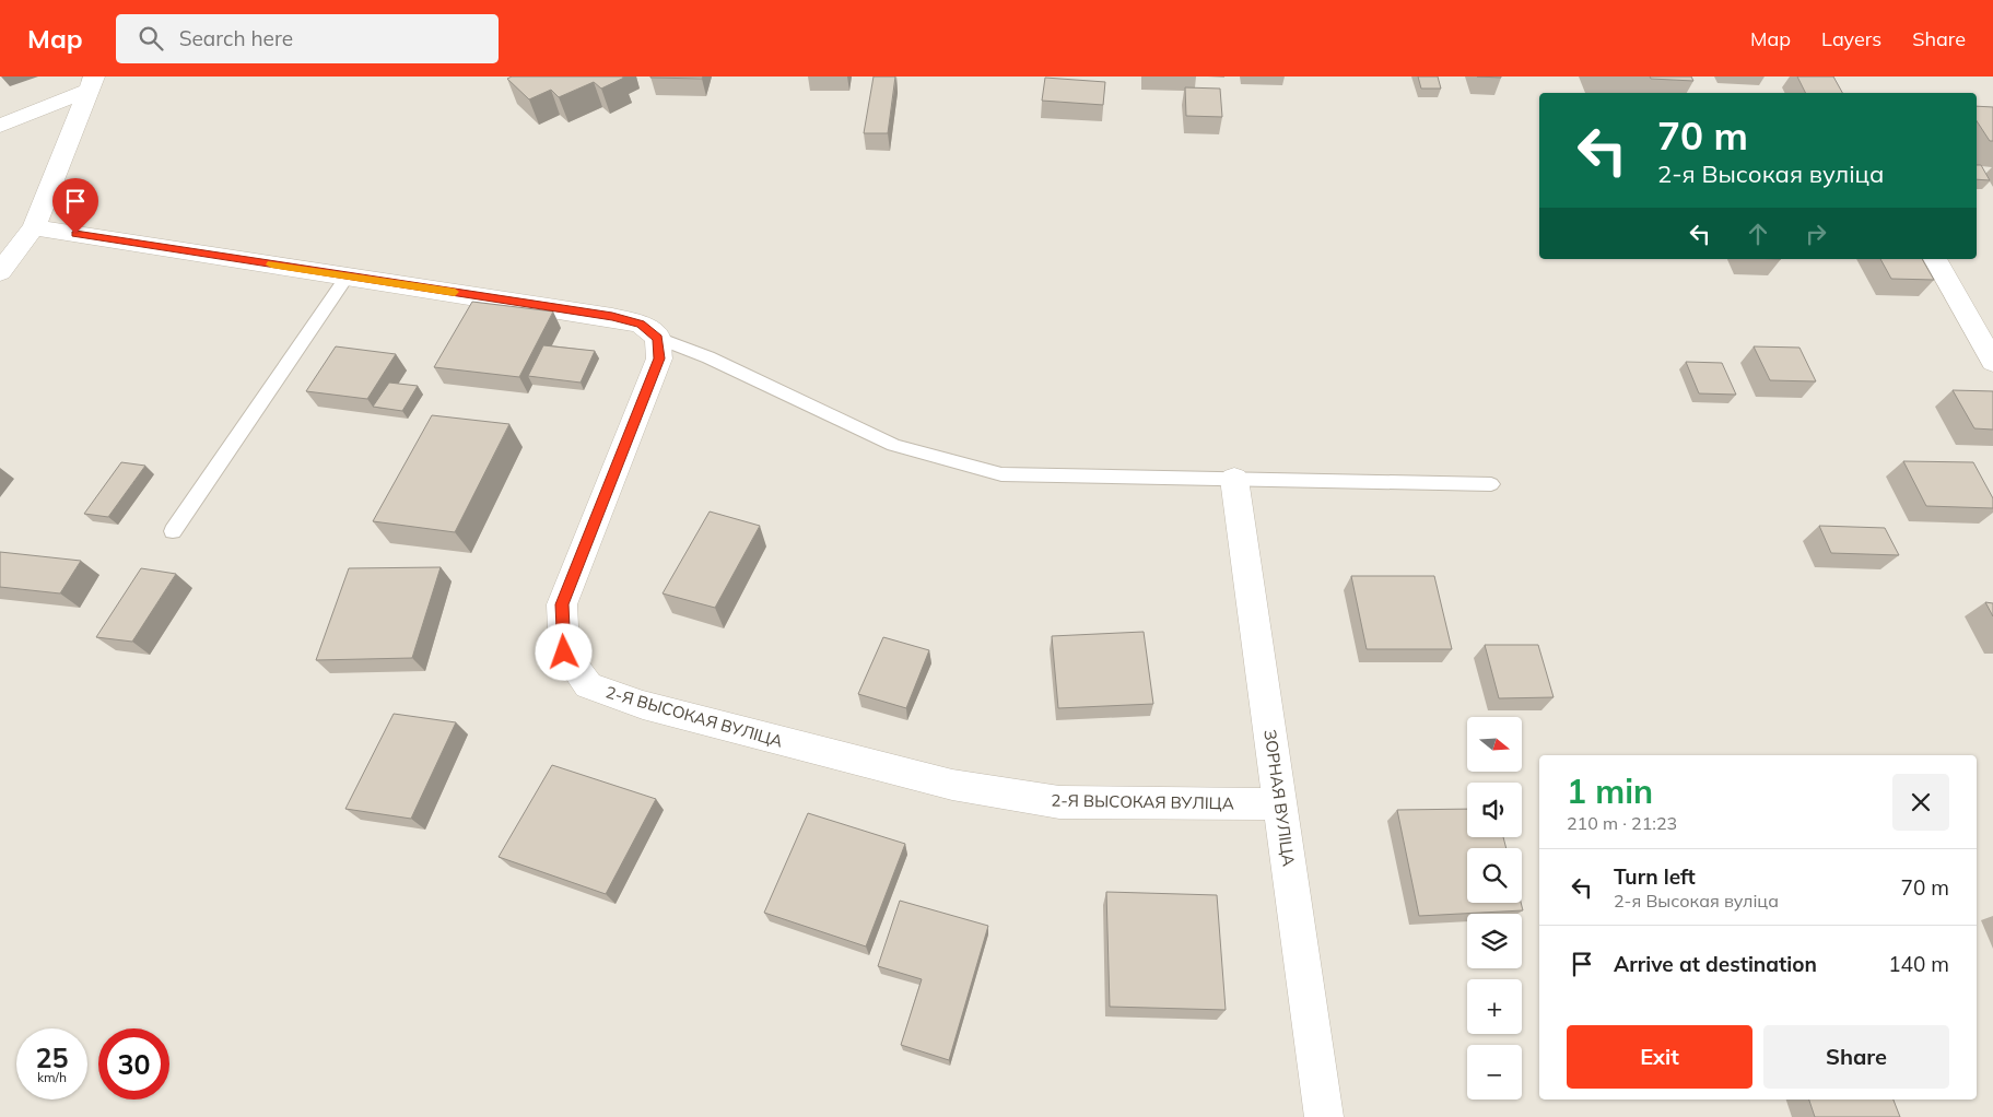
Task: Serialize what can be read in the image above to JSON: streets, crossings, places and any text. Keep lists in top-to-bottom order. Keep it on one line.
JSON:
{"streets":{"street":["2-Я ВЫСОКАЯ ВУЛІЦА","ЗОРНАЯ ВУЛІЦА"]},"crossings":[["2-Я ВЫСОКАЯ ВУЛІЦА","ЗОРНАЯ ВУЛІЦА"]],"north":"right","page":{"header":"Map","search":"Search here","nav":["Map","Layers","Share"],"turn":["70 m","2-я Высокая вуліца"],"map_buttons":["+","−"],"heading":["1 min","210 m · 21:23"],"list":[{"name":"Turn left","note":"2-я Высокая вуліца","value":"70 m"},{"name":"Arrive at destination","value":"140 m"}],"buttons":["Exit","Share"],"speed":"25 km/h","limit":"30"}}
